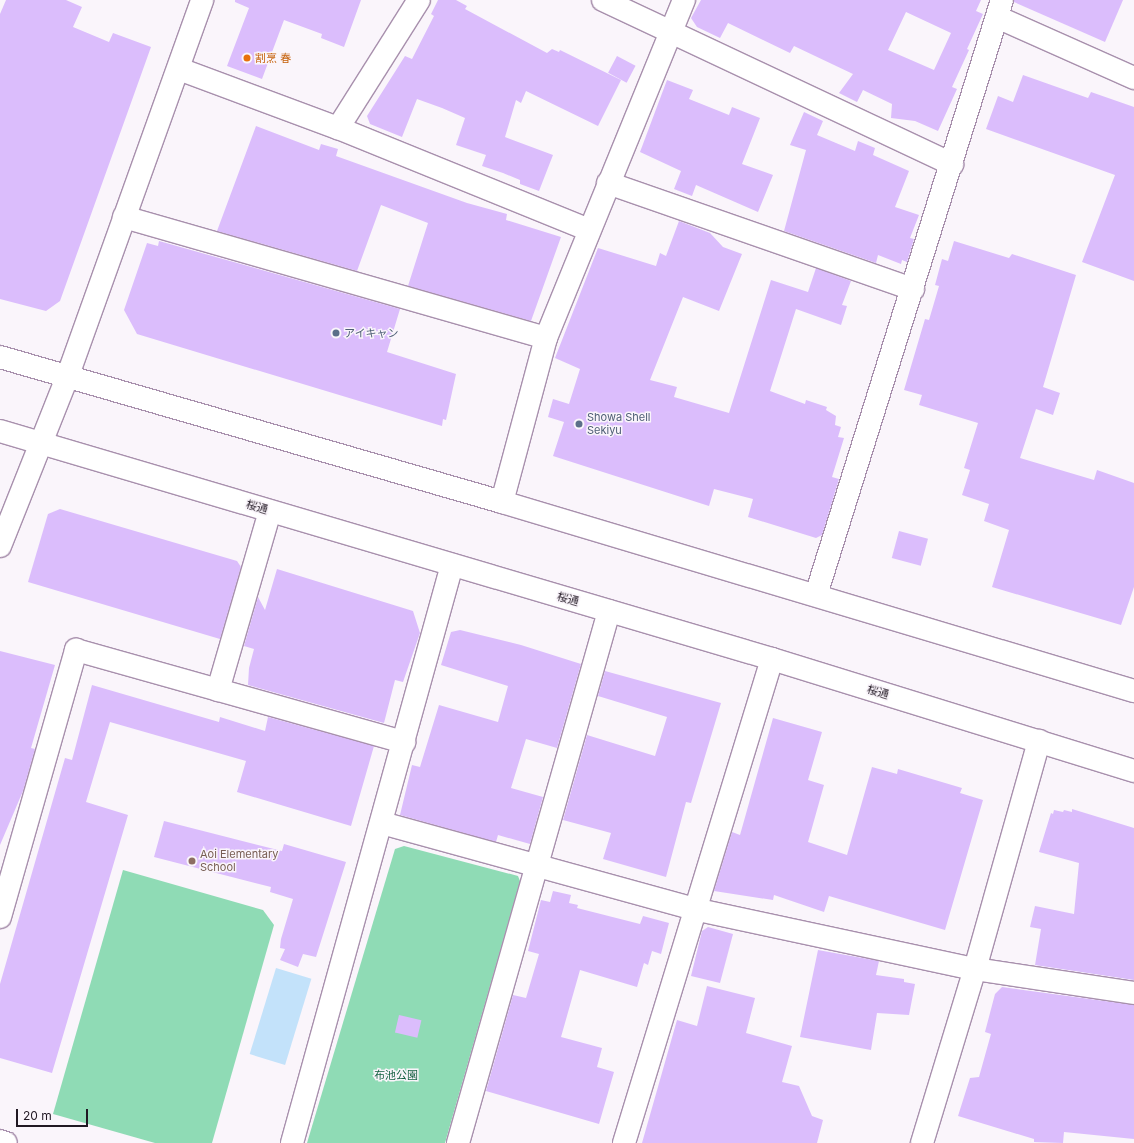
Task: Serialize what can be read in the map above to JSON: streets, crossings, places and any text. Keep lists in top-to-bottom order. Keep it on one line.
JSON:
{"streets":{"street":["桜通"]},"parks":["布池公園"],"places":["割烹 春","アイキャン","Showa Shell Sekiyu","Aoi Elementary School"],"scale_bar":"20 m"}
